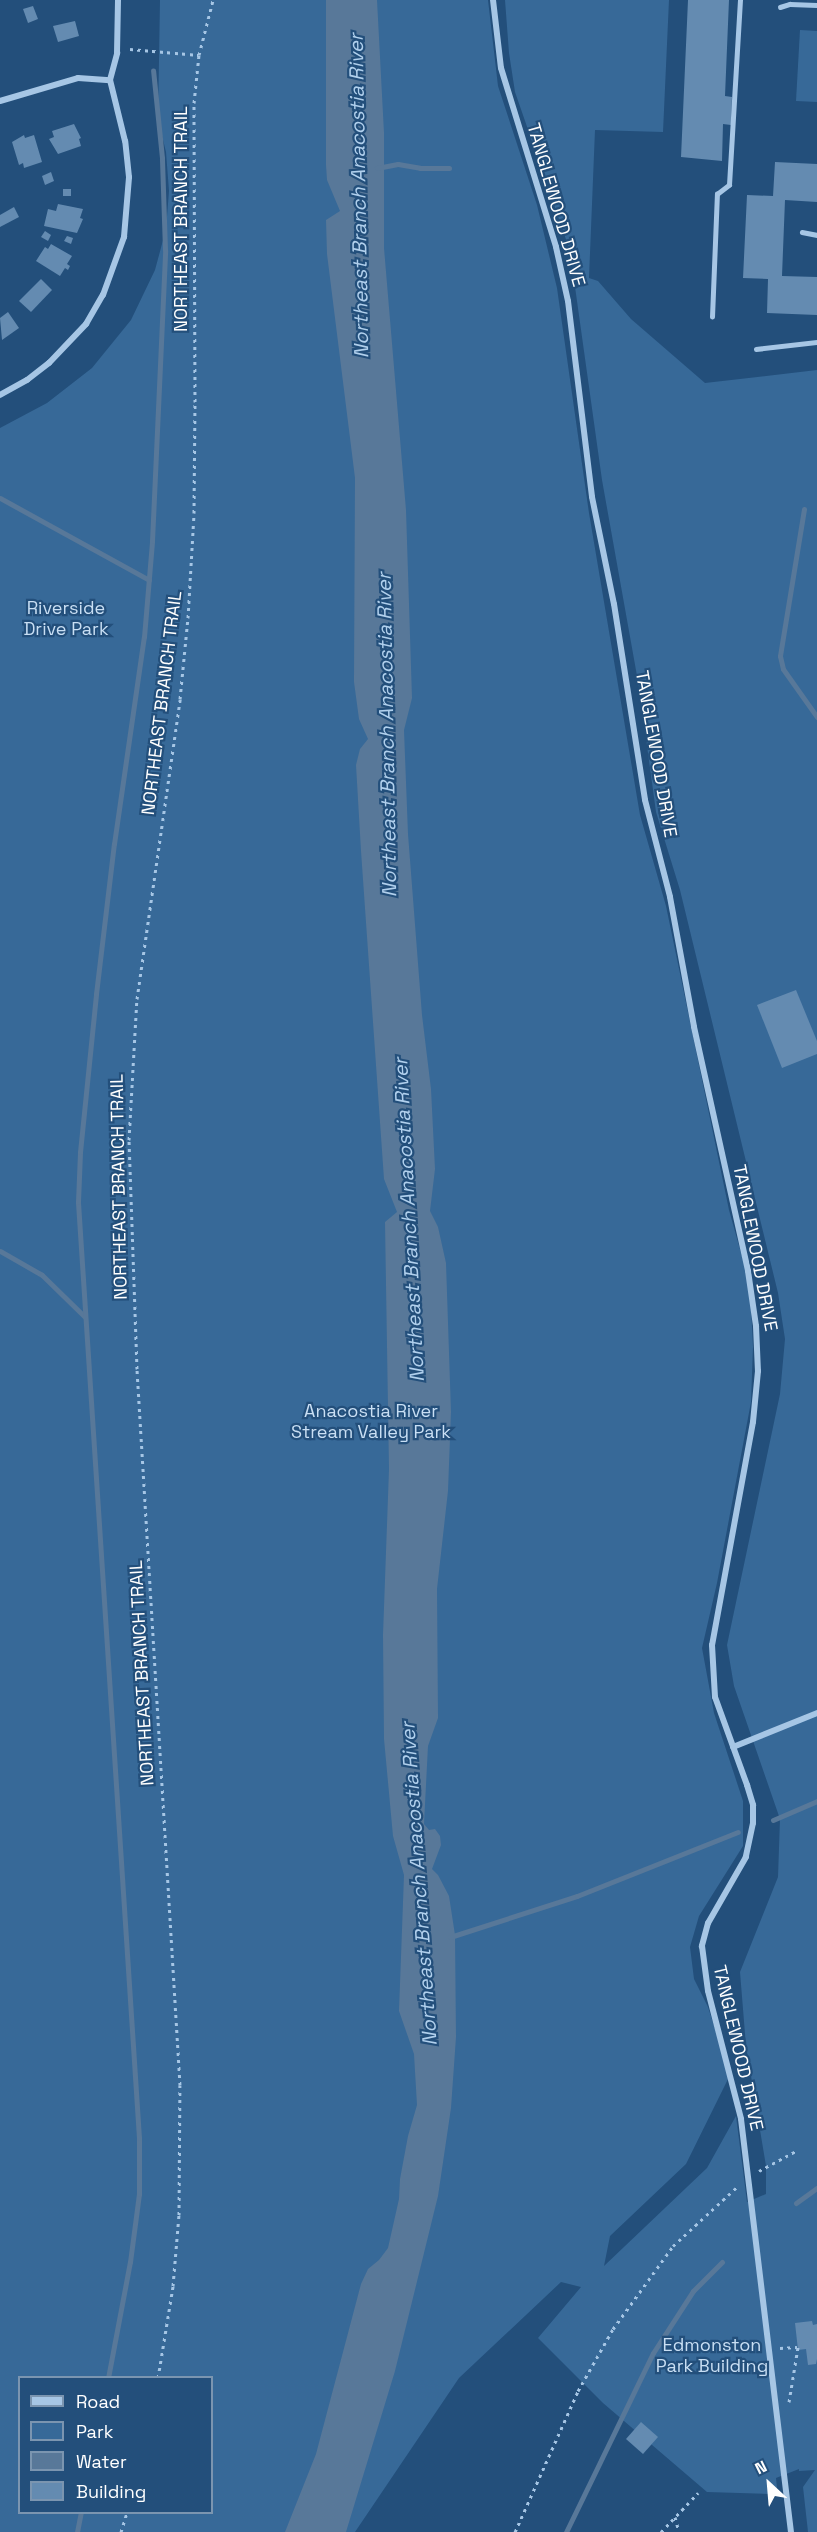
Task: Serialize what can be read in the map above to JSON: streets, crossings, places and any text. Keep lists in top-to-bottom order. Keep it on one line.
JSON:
{"streets":{"street":["TANGLEWOOD DRIVE"],"path":["NORTHEAST BRANCH TRAIL"]},"water":["Northeast Branch Anacostia River"],"parks":["Riverside Drive Park","Anacostia River Stream Valley Park","Edmonston Park Building"],"legend":["Road","Park","Water","Building"],"north":"top left"}
